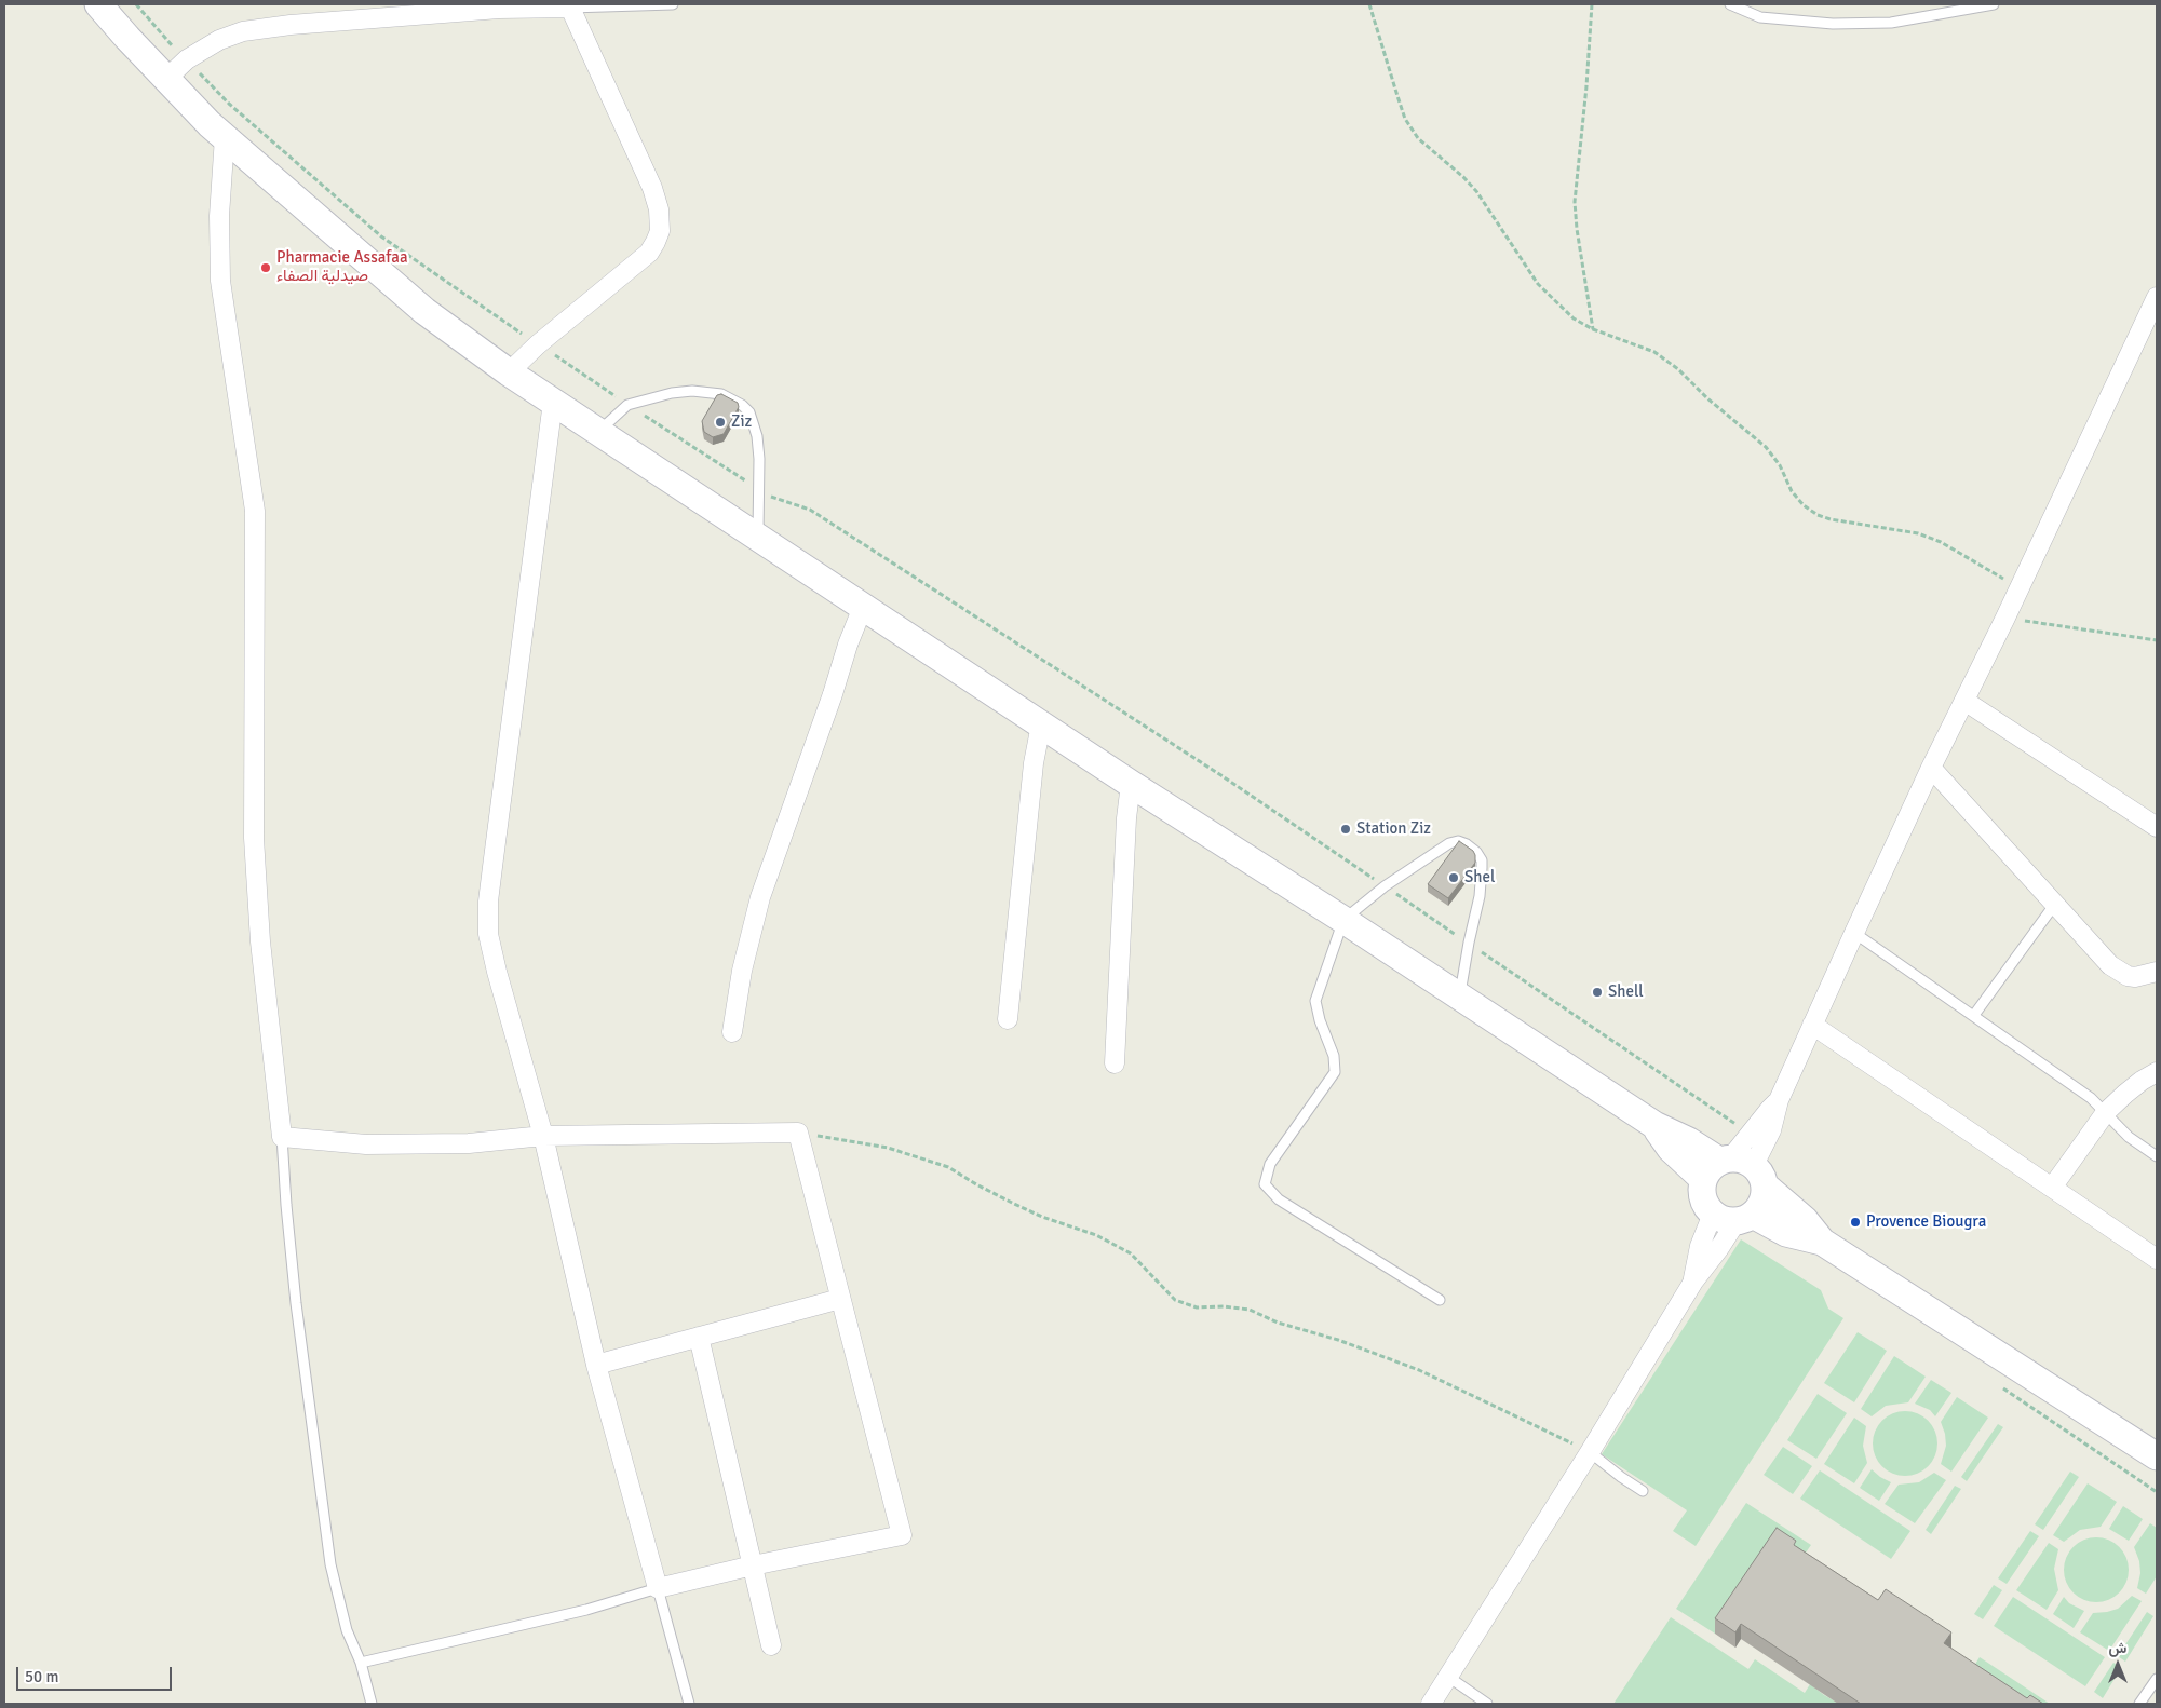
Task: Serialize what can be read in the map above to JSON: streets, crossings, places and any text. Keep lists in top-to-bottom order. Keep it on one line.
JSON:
{"places":["Pharmacie Assafaa صيدلية الصفاء","Ziz","Station Ziz","Shel","Shell","Provence Biougra"],"scale_bar":"50 m","north":"top"}
